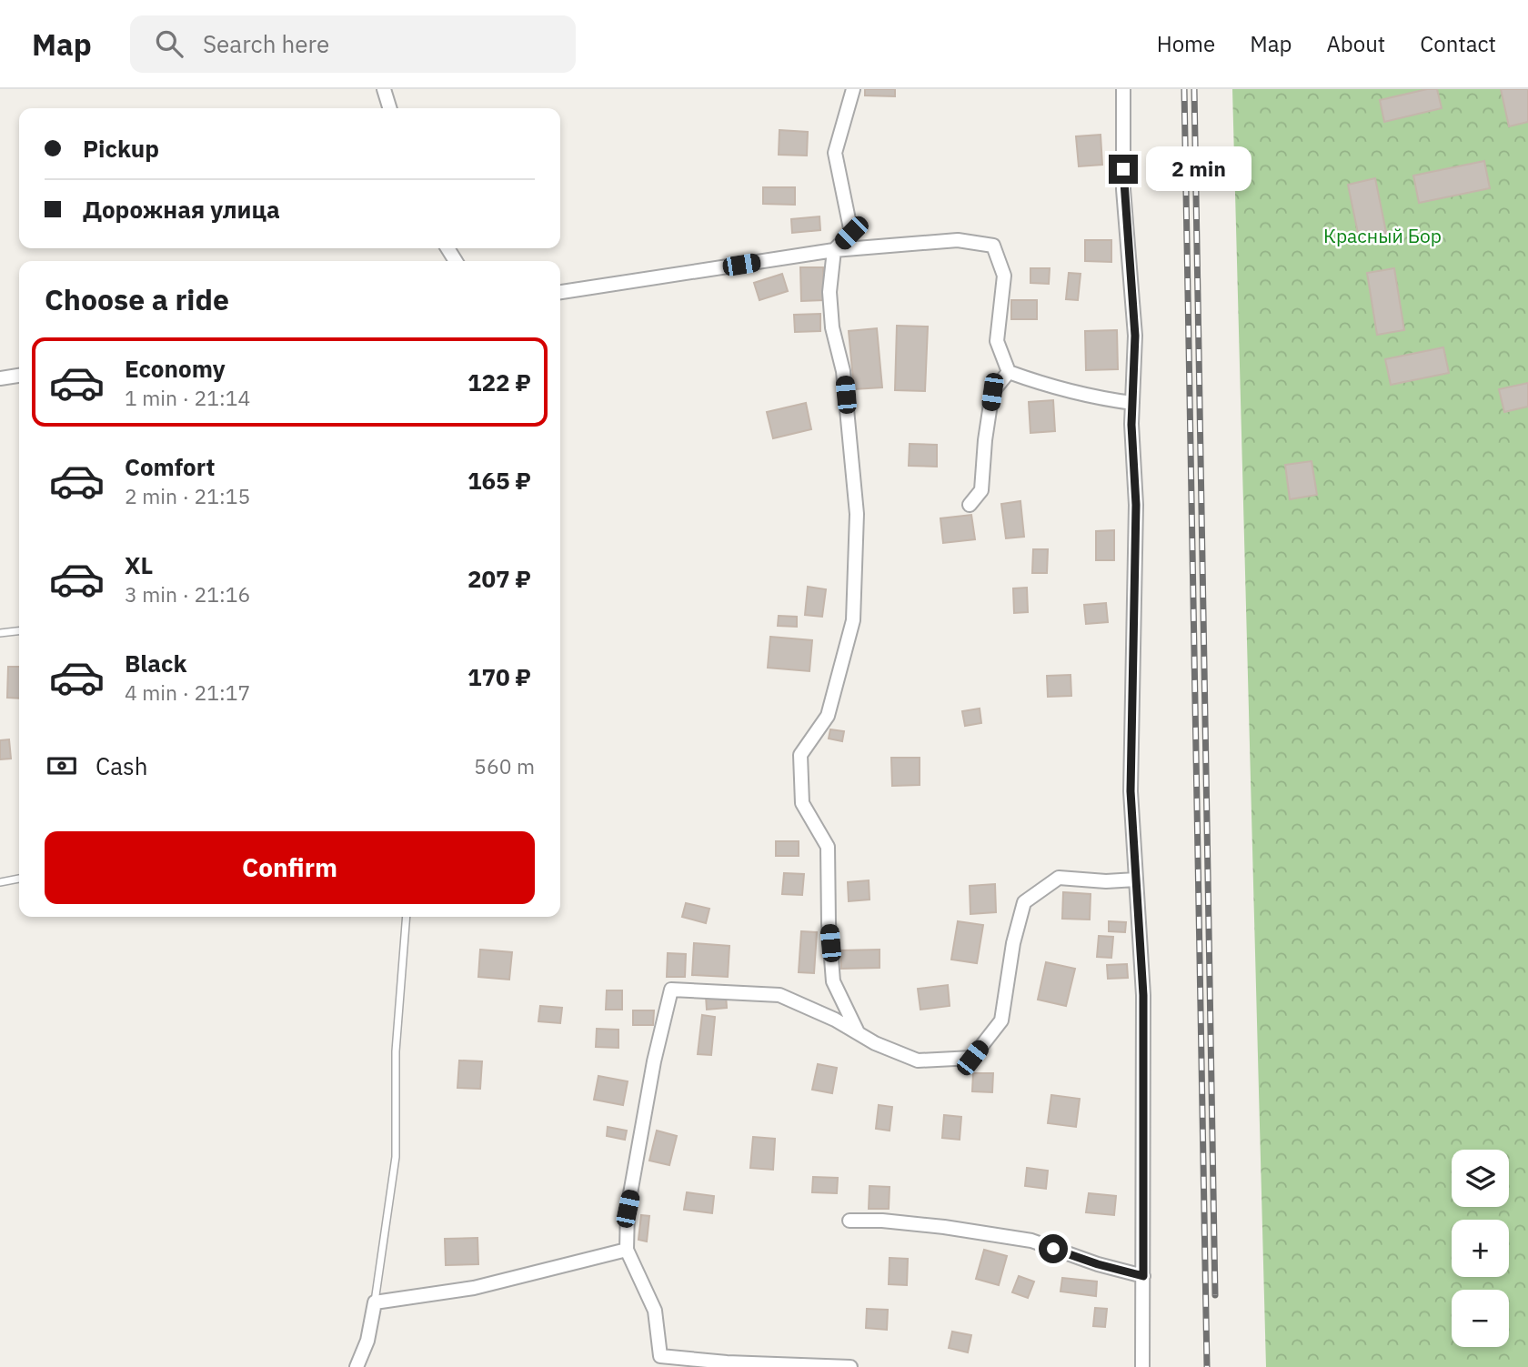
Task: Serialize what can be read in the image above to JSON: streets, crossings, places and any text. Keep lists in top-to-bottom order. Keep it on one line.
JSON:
{"parks":["Красный Бор"],"page":{"header":"Map","search":"Search here","nav":["Home","Map","About","Contact"],"banner":["Pickup","Дорожная улица"],"bubble":"2 min","heading":"Choose a ride","list":[{"name":"Economy","note":"1 min · 21:14","value":"122 ₽"},{"name":"Comfort","note":"2 min · 21:15","value":"165 ₽"},{"name":"XL","note":"3 min · 21:16","value":"207 ₽"},{"name":"Black","note":"4 min · 21:17","value":"170 ₽"}],"pay":["Cash","560 m"],"buttons":"Confirm","map_buttons":["+","−"]}}
